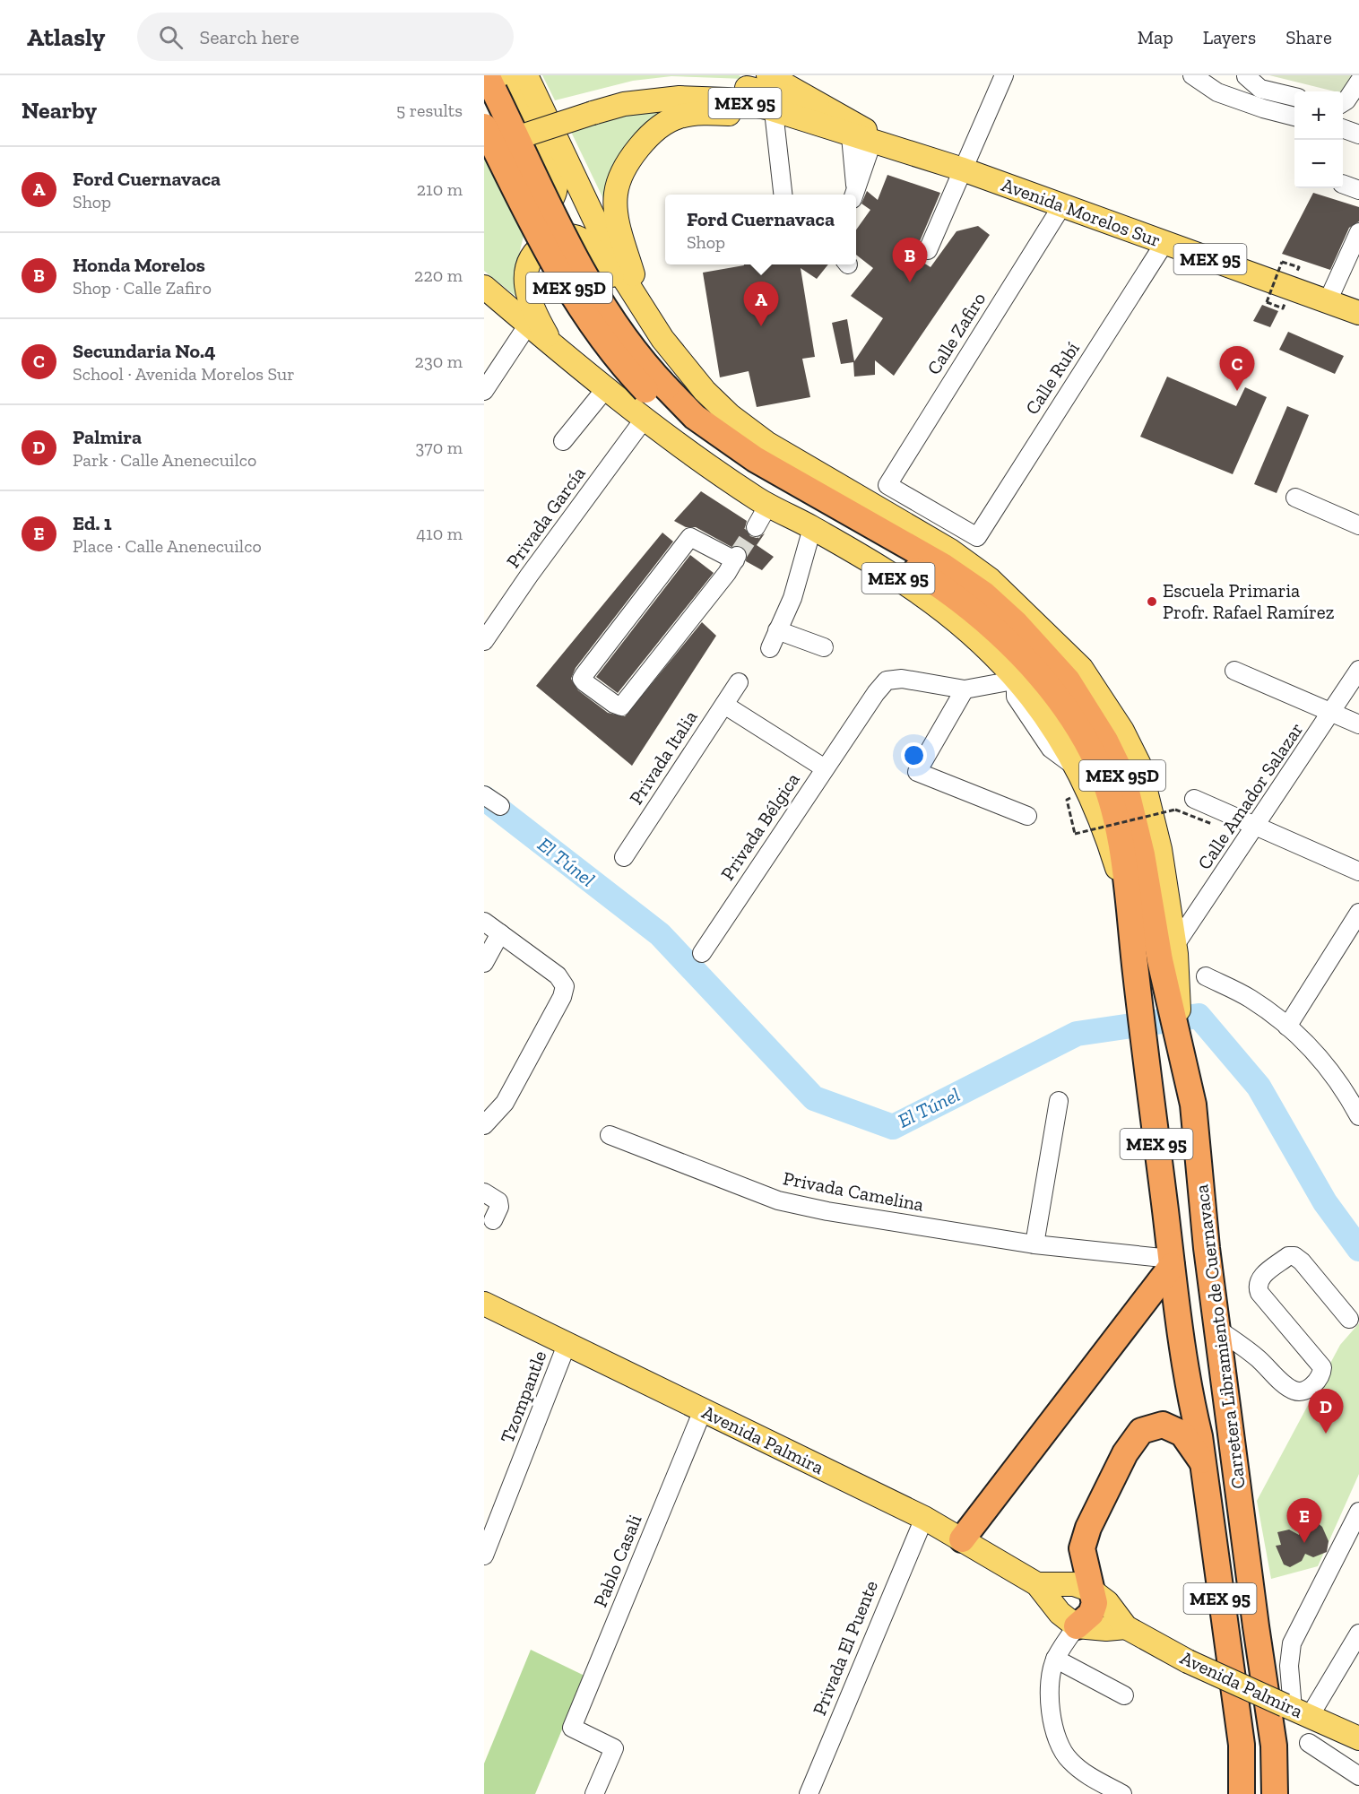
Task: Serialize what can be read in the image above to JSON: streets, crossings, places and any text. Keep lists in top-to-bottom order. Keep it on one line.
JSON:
{"streets":{"highway":["MEX 95","MEX 95D","Carretera Libramiento de Cuernavaca"],"main road":["Avenida Morelos Sur","Avenida Palmira"],"street":["Calle Zafiro","Calle Rubí","Privada García","Privada Italia","Calle Amador Salazar","Privada Bélgica","Privada Camelina","Tzompantle","Pablo Casali","Privada El Puente"]},"crossings":[["MEX 95","Avenida Morelos Sur"],["MEX 95","MEX 95D"],["MEX 95","Calle Amador Salazar"],["Avenida Morelos Sur","Calle Zafiro"],["Avenida Morelos Sur","Calle Rubí"],["MEX 95D","Calle Amador Salazar"],["MEX 95D","Carretera Libramiento de Cuernavaca"],["Calle Zafiro","Calle Rubí"],["Privada García","Carretera Libramiento de Cuernavaca"],["Privada Italia","Privada Bélgica"],["Privada Camelina","Carretera Libramiento de Cuernavaca"],["Tzompantle","Avenida Palmira"],["Avenida Palmira","Pablo Casali"],["Avenida Palmira","Privada El Puente"]],"water":["El Túnel"],"places":["Escuela Primaria Profr. Rafael Ramírez"],"page":{"header":"Atlasly","search":"Search here","nav":["Map","Layers","Share"],"heading":["Nearby","5 results"],"map_buttons":["+","−"],"list":[{"mark":"A","name":"Ford Cuernavaca","note":"Shop","value":"210 m"},{"mark":"B","name":"Honda Morelos","note":"Shop · Calle Zafiro","value":"220 m"},{"mark":"C","name":"Secundaria No.4","note":"School · Avenida Morelos Sur","value":"230 m"},{"mark":"D","name":"Palmira","note":"Park · Calle Anenecuilco","value":"370 m"},{"mark":"E","name":"Ed. 1","note":"Place · Calle Anenecuilco","value":"410 m"}],"popup":["Ford Cuernavaca","Shop"],"pins":["B","A","C","D","E"]}}
